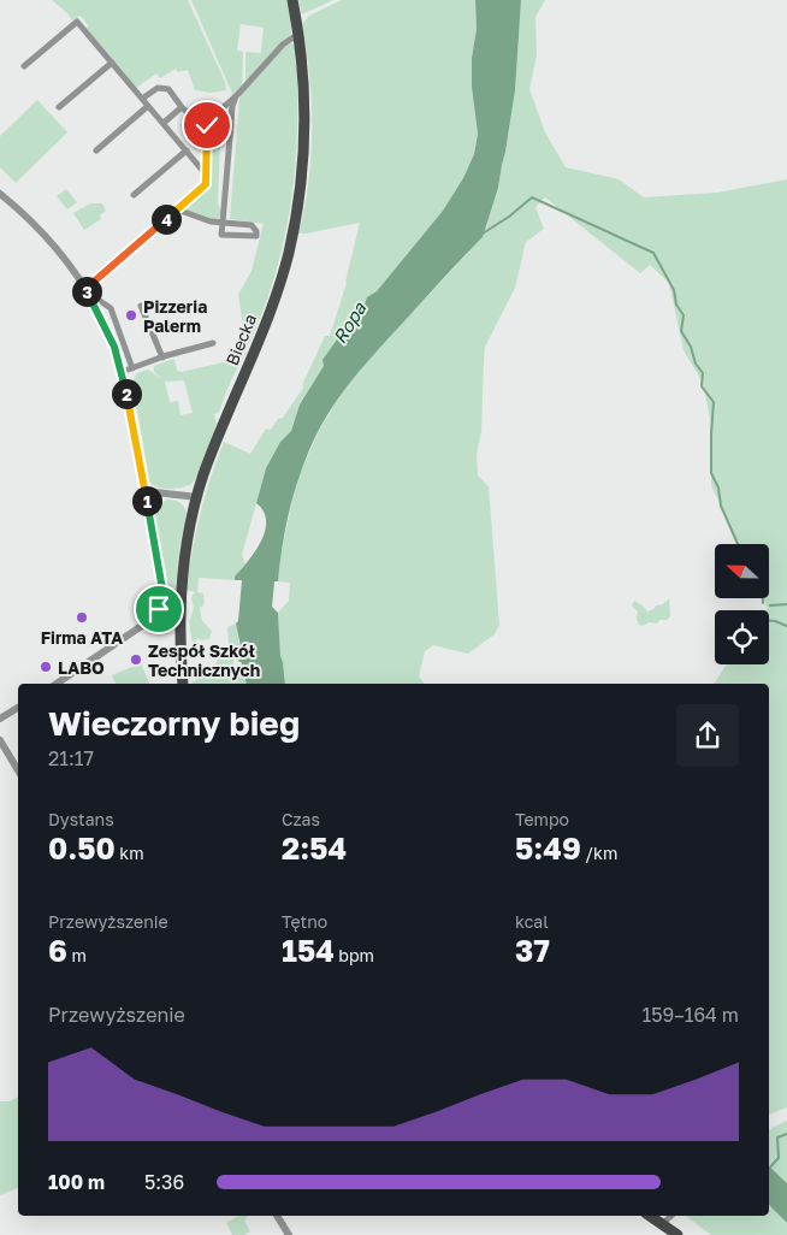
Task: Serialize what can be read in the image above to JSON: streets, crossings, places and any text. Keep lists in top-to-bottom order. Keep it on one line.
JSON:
{"streets":{"main road":["Biecka"]},"water":["Ropa"],"places":["Pizzeria Palerm","Firma ATA","Zespół Szkół Technicznych","LABO"],"north":"left","page":{"pins":["4","3","2","1"],"heading":["Wieczorny bieg","21:17"],"stats":[["Dystans","0.50 km"],["Czas","2:54"],["Tempo","5:49 /km"],["Przewyższenie","6 m"],["Tętno","154 bpm"],["kcal","37"]],"chart":["Przewyższenie","159–164 m"],"list":[{"name":"100 m","note":"5:36"}]}}
